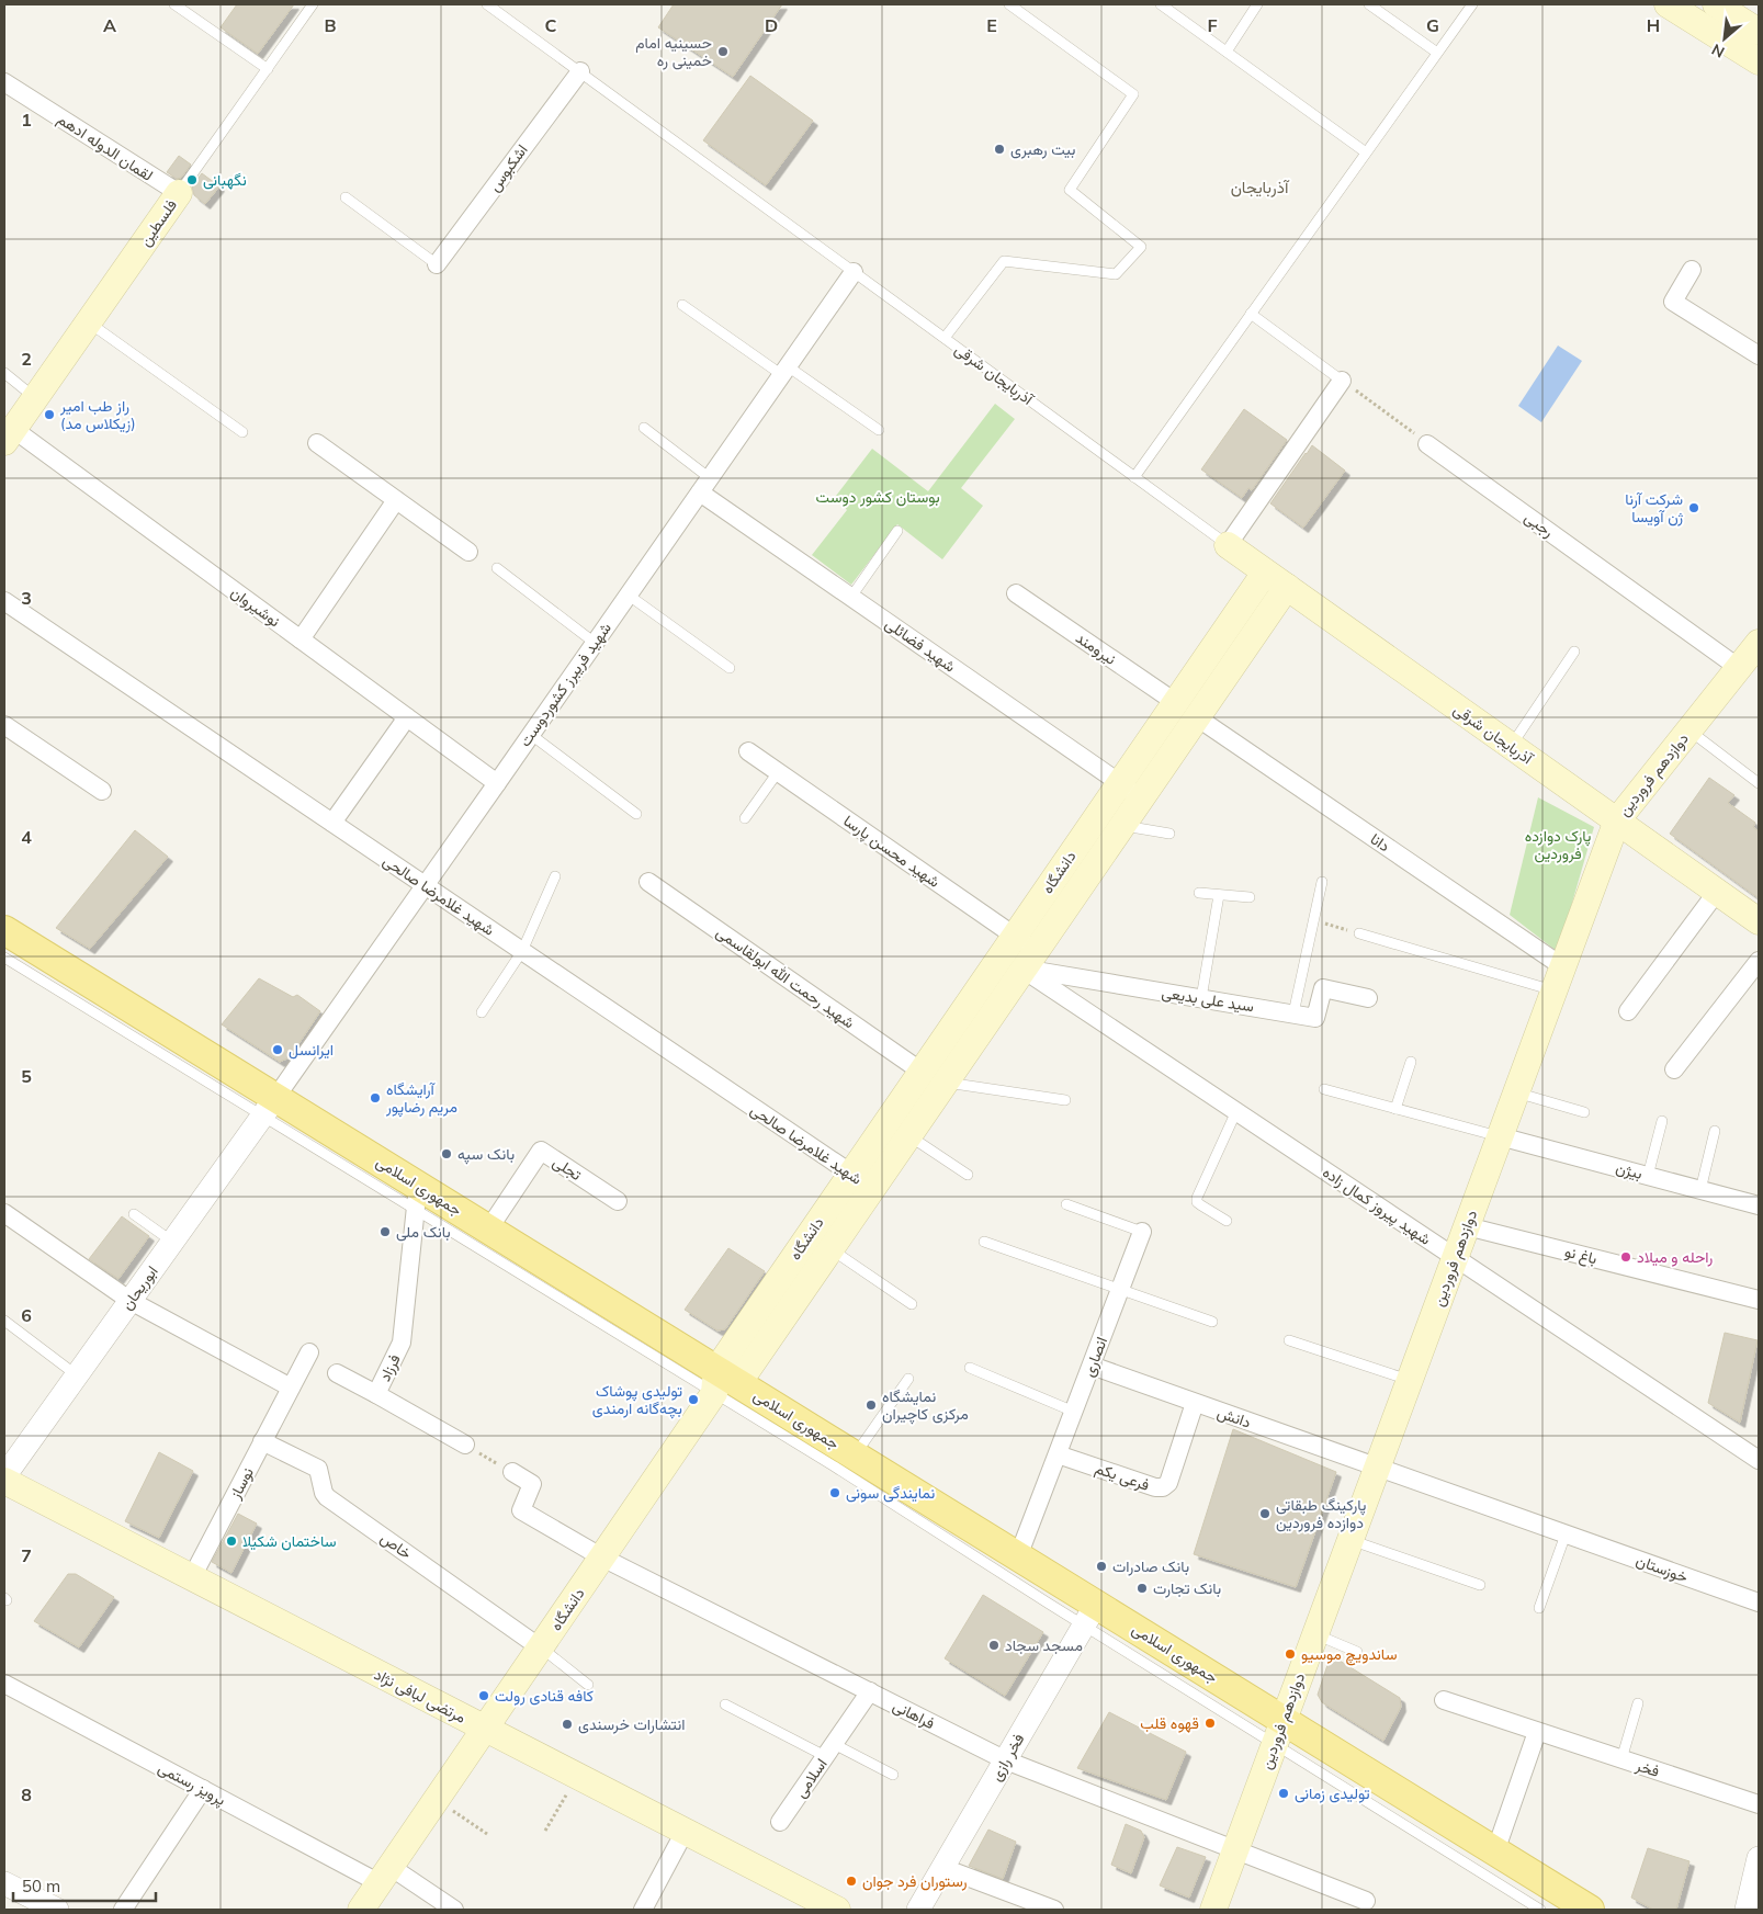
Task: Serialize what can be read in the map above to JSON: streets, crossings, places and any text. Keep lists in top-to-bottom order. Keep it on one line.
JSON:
{"streets":{"main road":["فلسطین","آذربایجان شرقی","دوازدهم فروردین","دانشگاه","جمهوری اسلامی","مرتضی لبافی نژاد"],"street":["لقمان الدوله ادهم","اشکبوس","رجبی","نوشیروان","شهید فضائلی","نیرومند","شهید فریبرز کشوردوست","دانا","شهید محسن پارسا","شهید غلامرضا صالحی","شهید رحمت الله ابولقاسمی","سید علی بدیعی","تجلی","بیژن","شهید پیروز کمال زاده","باغ نو","ابوریحان","انصاری","فرزاد","دانش","فرعی یکم","نوساز","خاص","خوزستان","فراهانی","فخر رازی","فخر","اسلامی","پرویز رستمی"]},"crossings":[["لقمان الدوله ادهم","فلسطین"],["اشکبوس","آذربایجان شرقی"],["فلسطین","نوشیروان"],["آذربایجان شرقی","شهید فریبرز کشوردوست"],["آذربایجان شرقی","دوازدهم فروردین"],["آذربایجان شرقی","دانشگاه"],["رجبی","دوازدهم فروردین"],["نوشیروان","شهید فریبرز کشوردوست"],["شهید فضائلی","شهید فریبرز کشوردوست"],["شهید فضائلی","دانشگاه"],["نیرومند","دانشگاه"],["شهید فریبرز کشوردوست","شهید غلامرضا صالحی"],["شهید فریبرز کشوردوست","جمهوری اسلامی"],["شهید فریبرز کشوردوست","ابوریحان"],["دوازدهم فروردین","دانا"],["دوازدهم فروردین","بیژن"],["دوازدهم فروردین","جمهوری اسلامی"],["دوازدهم فروردین","شهید پیروز کمال زاده"],["دوازدهم فروردین","باغ نو"],["دوازدهم فروردین","دانش"],["دوازدهم فروردین","خوزستان"],["دوازدهم فروردین","فراهانی"],["دانا","دانشگاه"],["شهید محسن پارسا","دانشگاه"],["دانشگاه","شهید غلامرضا صالحی"],["دانشگاه","شهید رحمت الله ابولقاسمی"],["دانشگاه","سید علی بدیعی"],["دانشگاه","جمهوری اسلامی"],["دانشگاه","شهید پیروز کمال زاده"],["دانشگاه","خاص"],["دانشگاه","مرتضی لبافی نژاد"],["دانشگاه","فراهانی"],["دانشگاه","پرویز رستمی"],["سید علی بدیعی","شهید پیروز کمال زاده"],["تجلی","جمهوری اسلامی"],["جمهوری اسلامی","ابوریحان"],["جمهوری اسلامی","انصاری"],["جمهوری اسلامی","فرزاد"],["جمهوری اسلامی","فخر رازی"],["ابوریحان","مرتضی لبافی نژاد"],["انصاری","دانش"],["انصاری","فرعی یکم"],["دانش","فرعی یکم"],["دانش","خوزستان"],["نوساز","خاص"],["نوساز","مرتضی لبافی نژاد"],["فراهانی","فخر رازی"],["فراهانی","اسلامی"]],"districts":["آذربایجان"],"parks":["بوستان کشور دوست","پارک دوازده فروردین"],"places":["حسینیه امام خمینی ره","بیت رهبری","نگهبانی","راز طب امیر (زیکلاس مد)","شرکت آرنا ژن آویسا","ایرانسل","آرایشگاه مریم رضاپور","بانک سپه","بانک ملی","راحله و میلاد","تولیدی پوشاک بچه‌گانه ارمندی","نمایشگاه مرکزی کاچیران","نمایندگی سونی","پارکینگ طبقاتی دوازده فروردین","ساختمان شکیلا","بانک صادرات","بانک تجارت","مسجد سجاد","ساندویچ موسیو","کافه قنادی رولت","قهوه قلب","انتشارات خرسندی","تولیدی زمانی","رستوران فرد جوان"],"scale_bar":"50 m","north":"bottom left","grid":{"columns":["A","B","C","D","E","F","G","H"],"rows":["1","2","3","4","5","6","7","8"]}}
